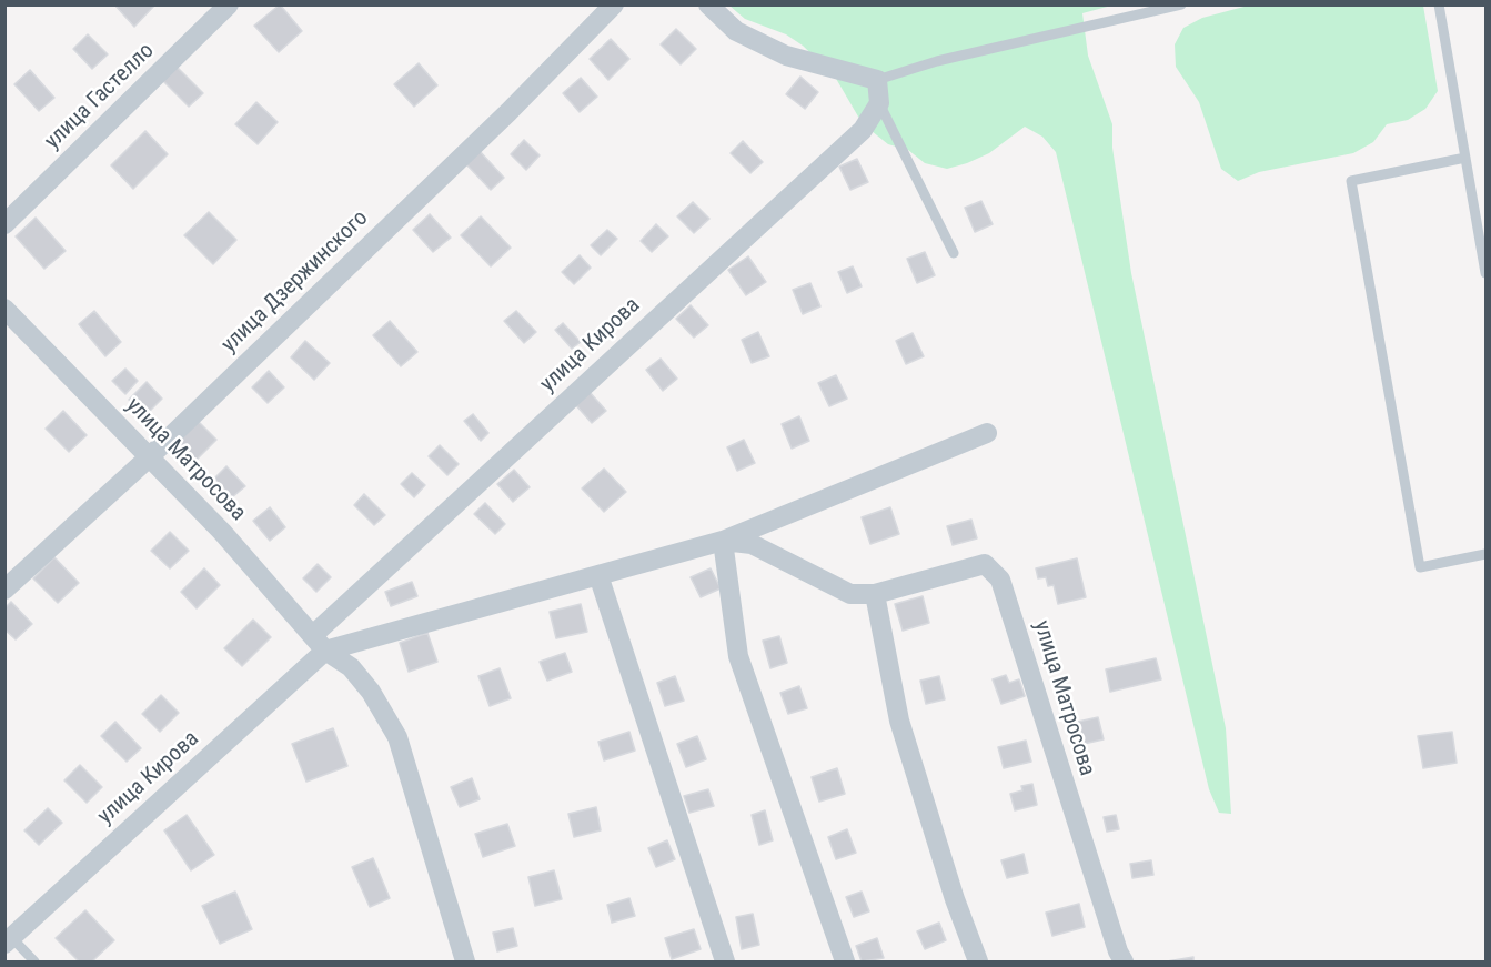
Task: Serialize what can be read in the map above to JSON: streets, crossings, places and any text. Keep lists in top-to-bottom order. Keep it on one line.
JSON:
{"streets":{"street":["улица Гастелло","улица Дзержинского","улица Кирова","улица Матросова"]},"crossings":[["улица Дзержинского","улица Матросова"],["улица Кирова","улица Матросова"]]}
